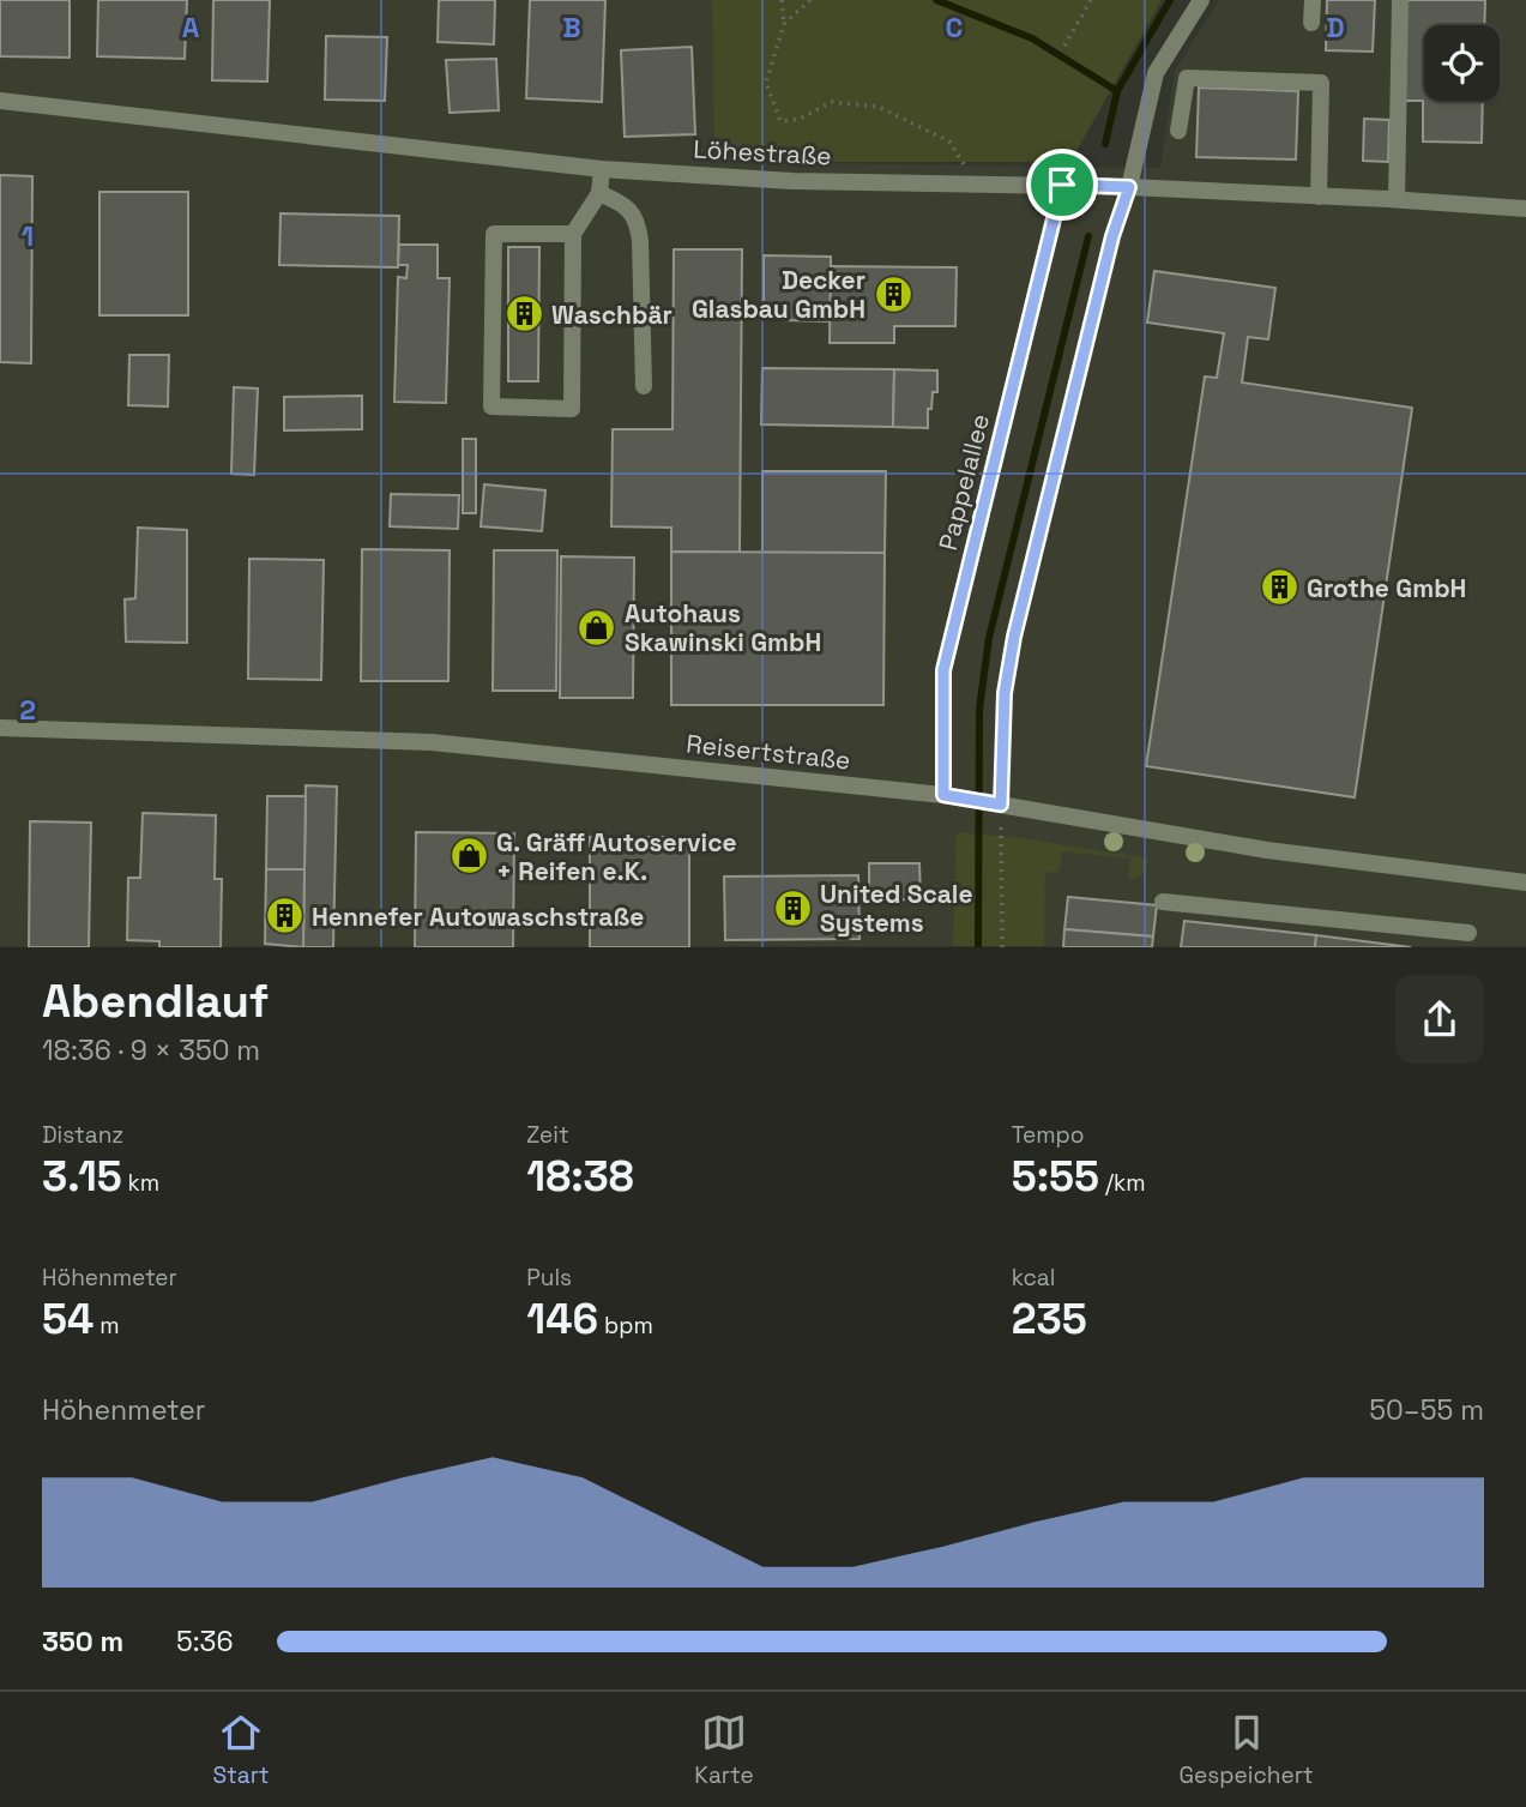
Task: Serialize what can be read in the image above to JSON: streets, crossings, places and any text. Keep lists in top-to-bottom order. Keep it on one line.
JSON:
{"streets":{"street":["Löhestraße","Pappelallee","Reisertstraße"]},"crossings":[["Löhestraße","Pappelallee"],["Pappelallee","Reisertstraße"]],"places":{"building":["Decker Glasbau GmbH","Waschbär","Grothe GmbH","United Scale Systems","Hennefer Autowaschstraße"],"shop":["Autohaus Skawinski GmbH","G. Gräff Autoservice + Reifen e.K."]},"page":{"heading":["Abendlauf","18:36 · 9 × 350 m"],"stats":[["Distanz","3.15 km"],["Zeit","18:38"],["Tempo","5:55 /km"],["Höhenmeter","54 m"],["Puls","146 bpm"],["kcal","235"]],"chart":["Höhenmeter","50–55 m"],"list":[{"name":"350 m","note":"5:36"}],"tabs":["Start","Karte","Gespeichert"]},"grid":{"columns":["A","B","C","D"],"rows":["1","2"]}}
